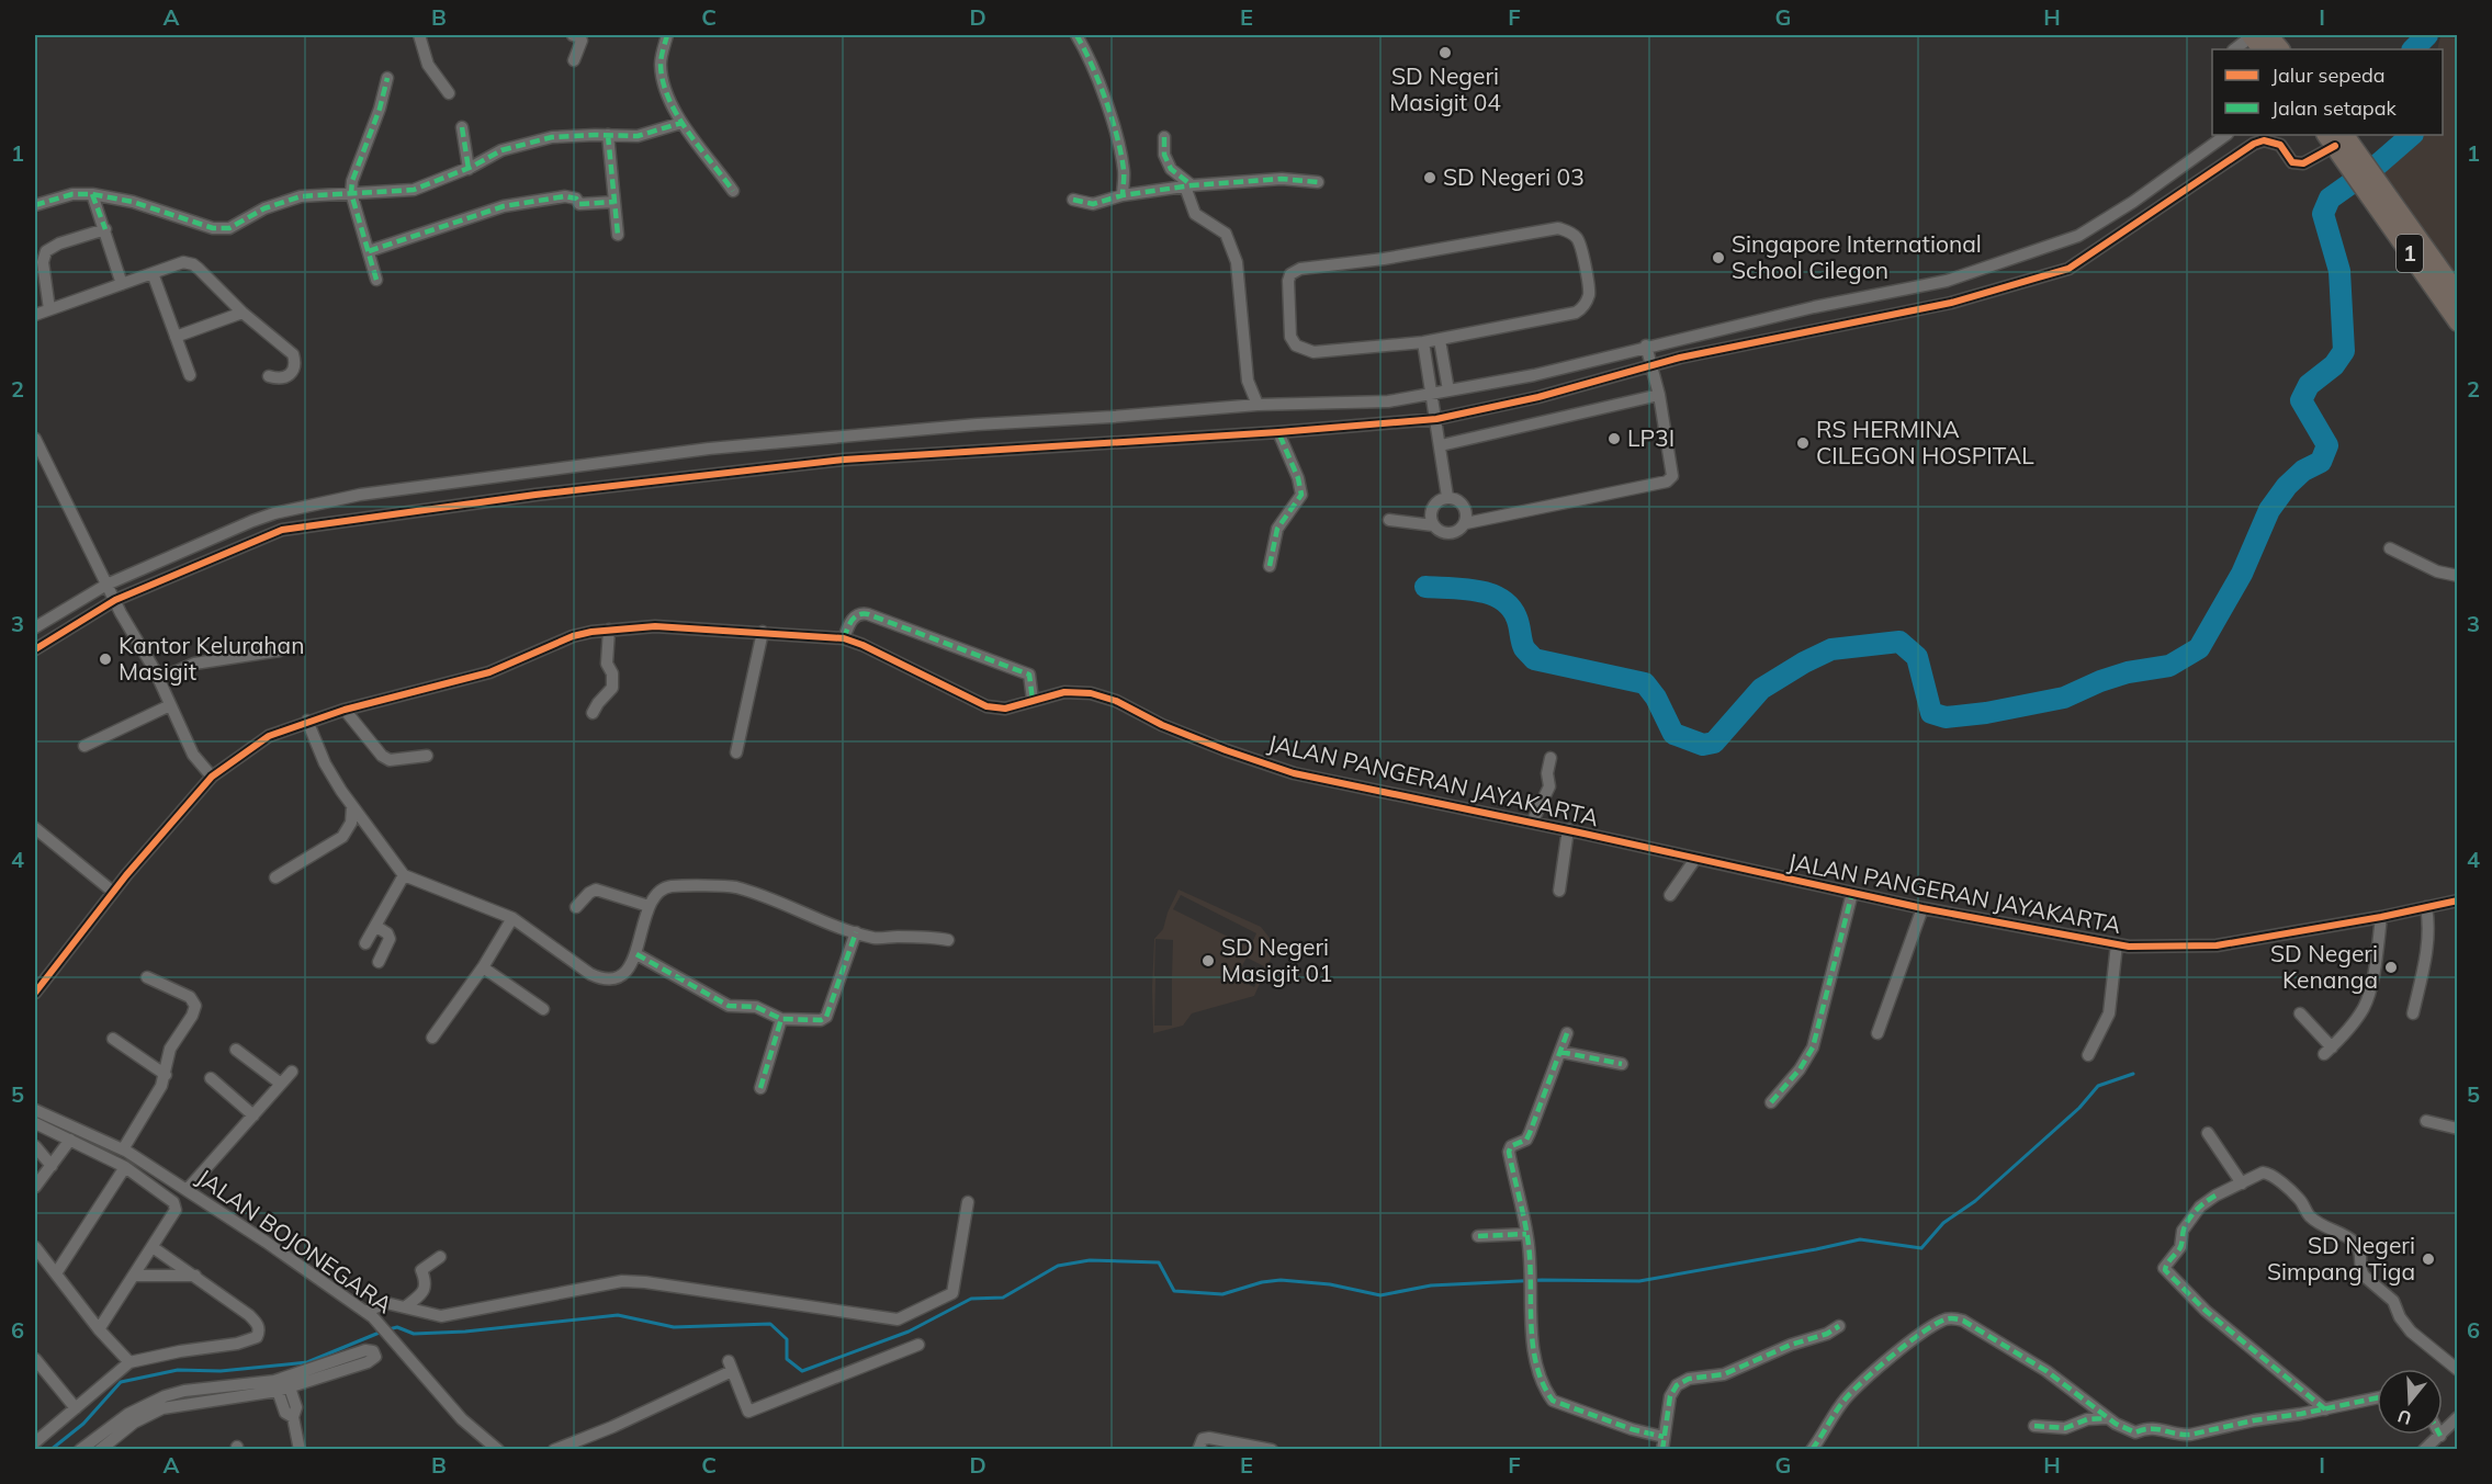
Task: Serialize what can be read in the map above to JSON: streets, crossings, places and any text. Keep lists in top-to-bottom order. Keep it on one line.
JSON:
{"streets":{"highway":["1"],"street":["JALAN PANGERAN JAYAKARTA","JALAN BOJONEGARA"]},"places":["SD Negeri Masigit 04","SD Negeri 03","Singapore International School Cilegon","LP3I","RS HERMINA CILEGON HOSPITAL","Kantor Kelurahan Masigit","SD Negeri Masigit 01","SD Negeri Kenanga","SD Negeri Simpang Tiga"],"legend":["Jalur sepeda","Jalan setapak"],"north":"bottom","grid":{"columns":["A","B","C","D","E","F","G","H","I"],"rows":["1","2","3","4","5","6"]}}
